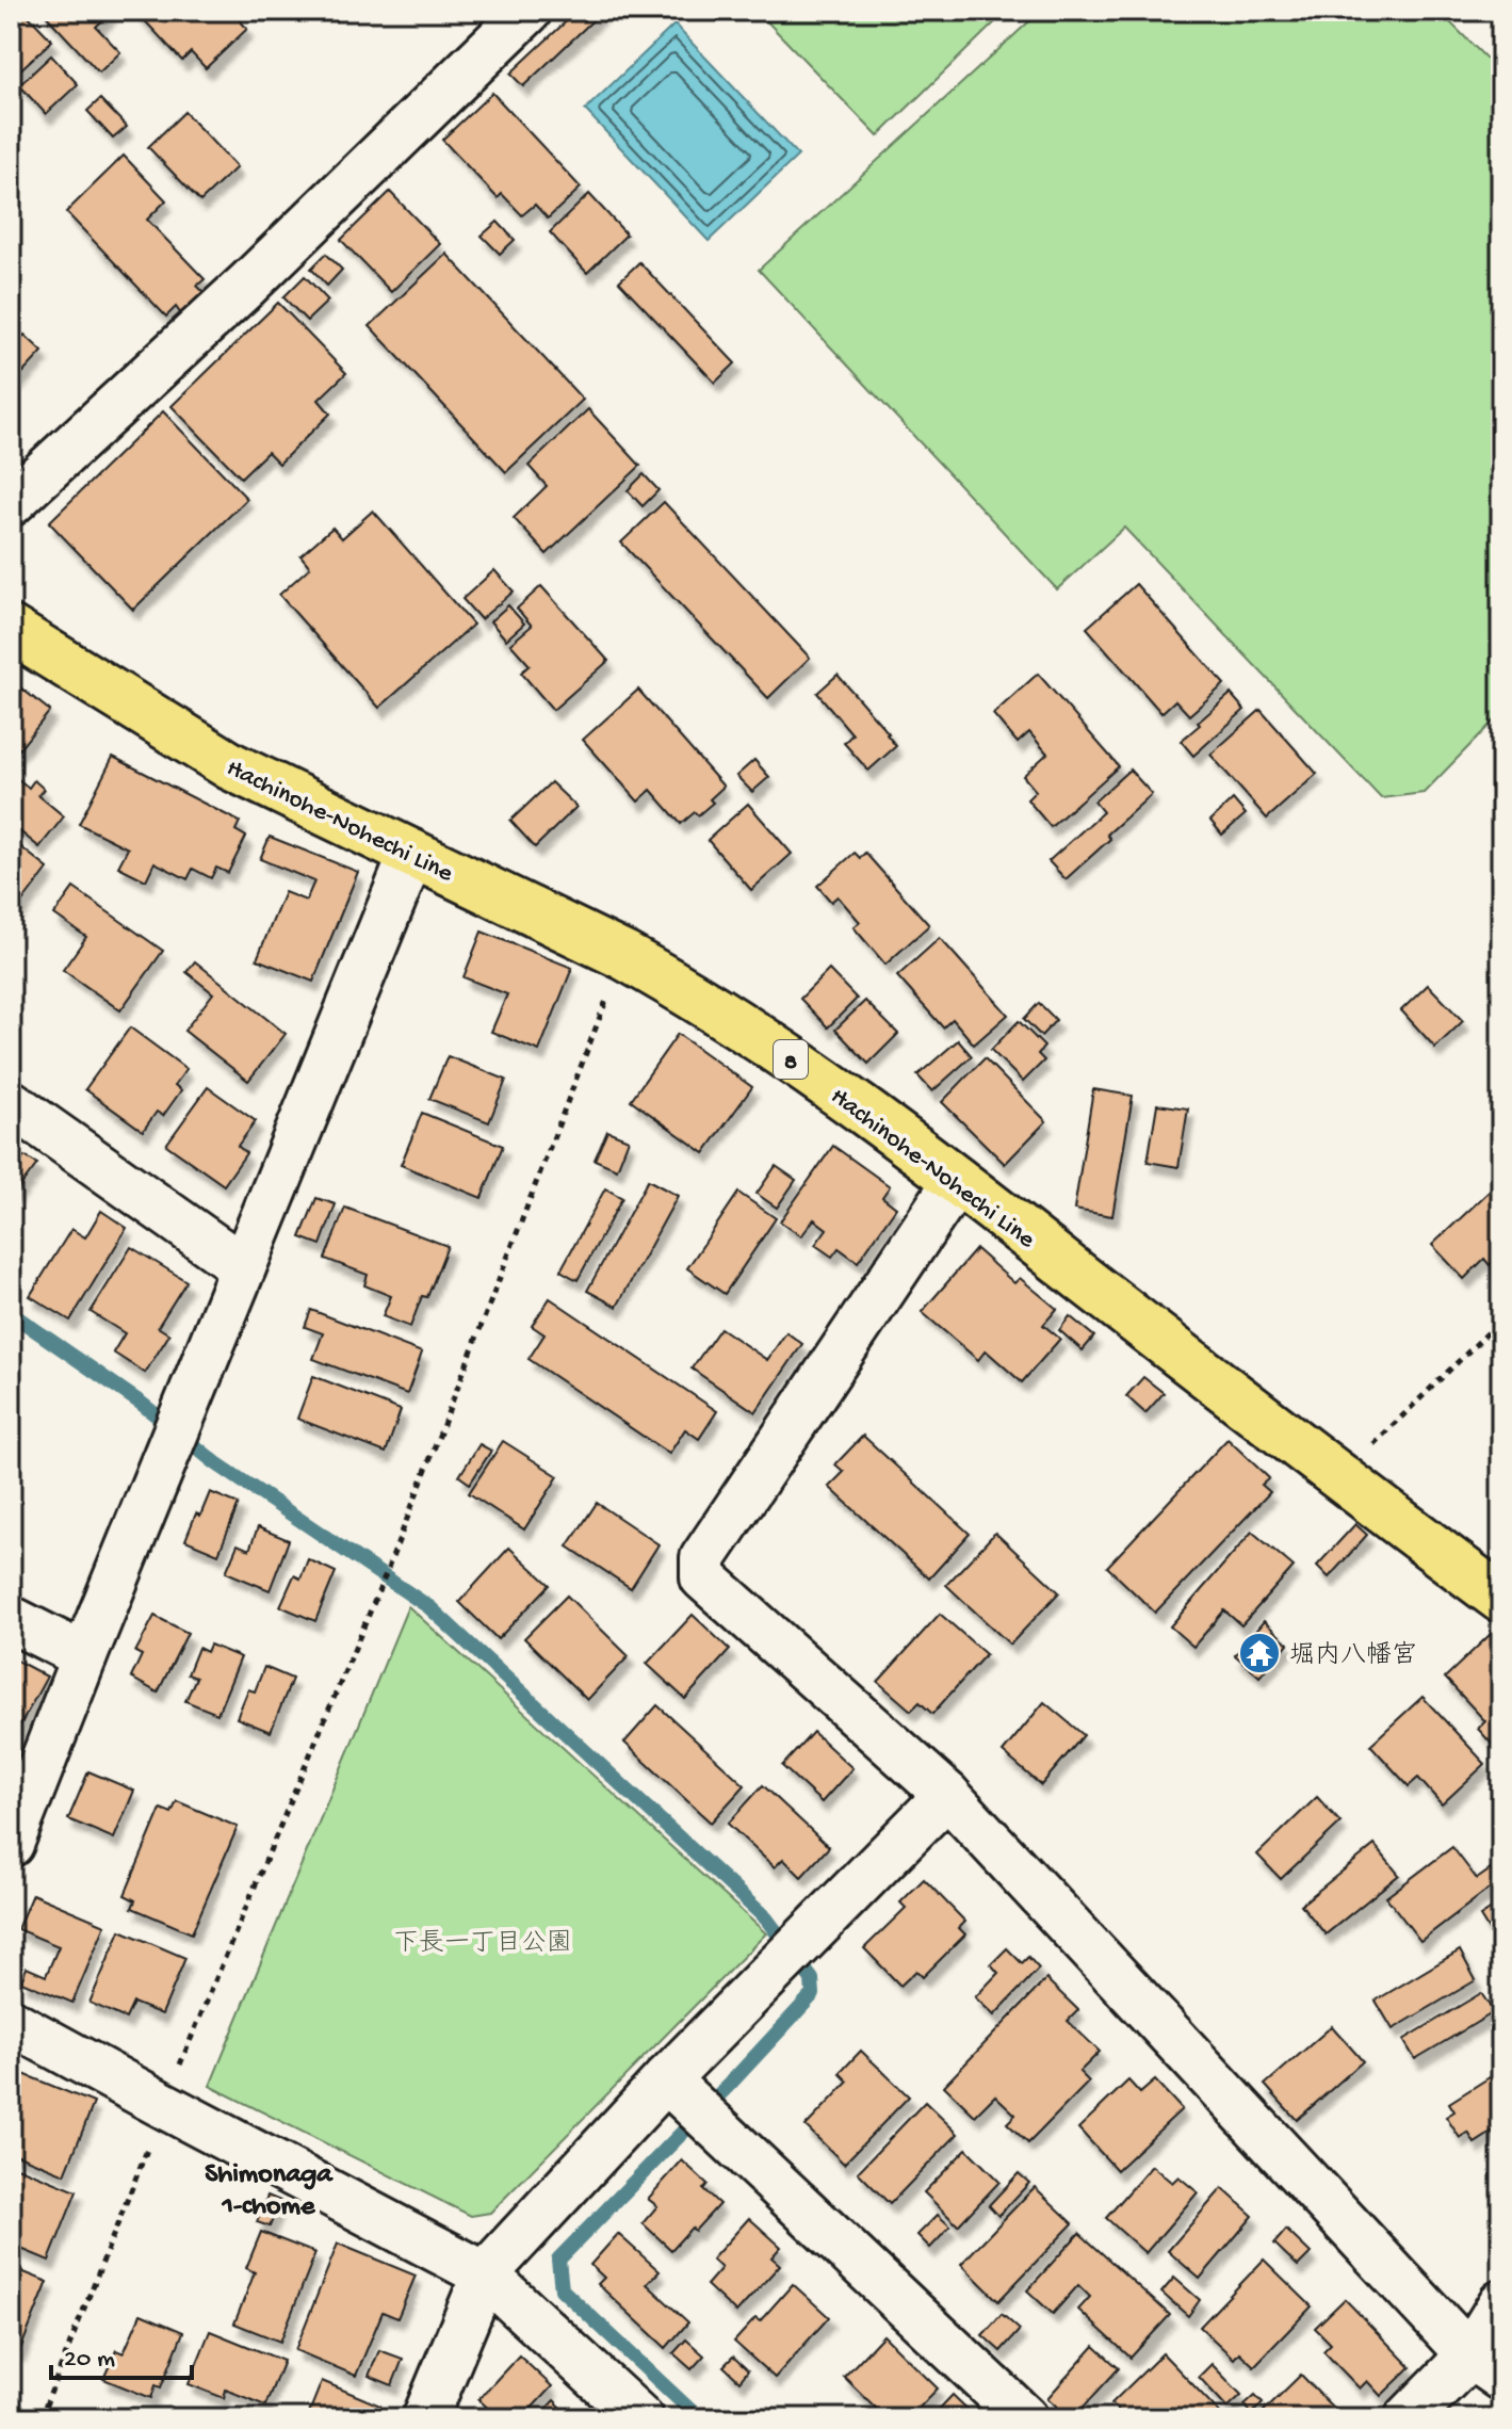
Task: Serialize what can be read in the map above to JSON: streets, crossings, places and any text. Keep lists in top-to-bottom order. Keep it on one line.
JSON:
{"streets":{"main road":["Hachinohe-Nohechi Line","8"]},"districts":["Shimonaga 1-chome"],"parks":["下長一丁目公園"],"places":{"temple":["堀内八幡宮"]},"scale_bar":"20 m"}
